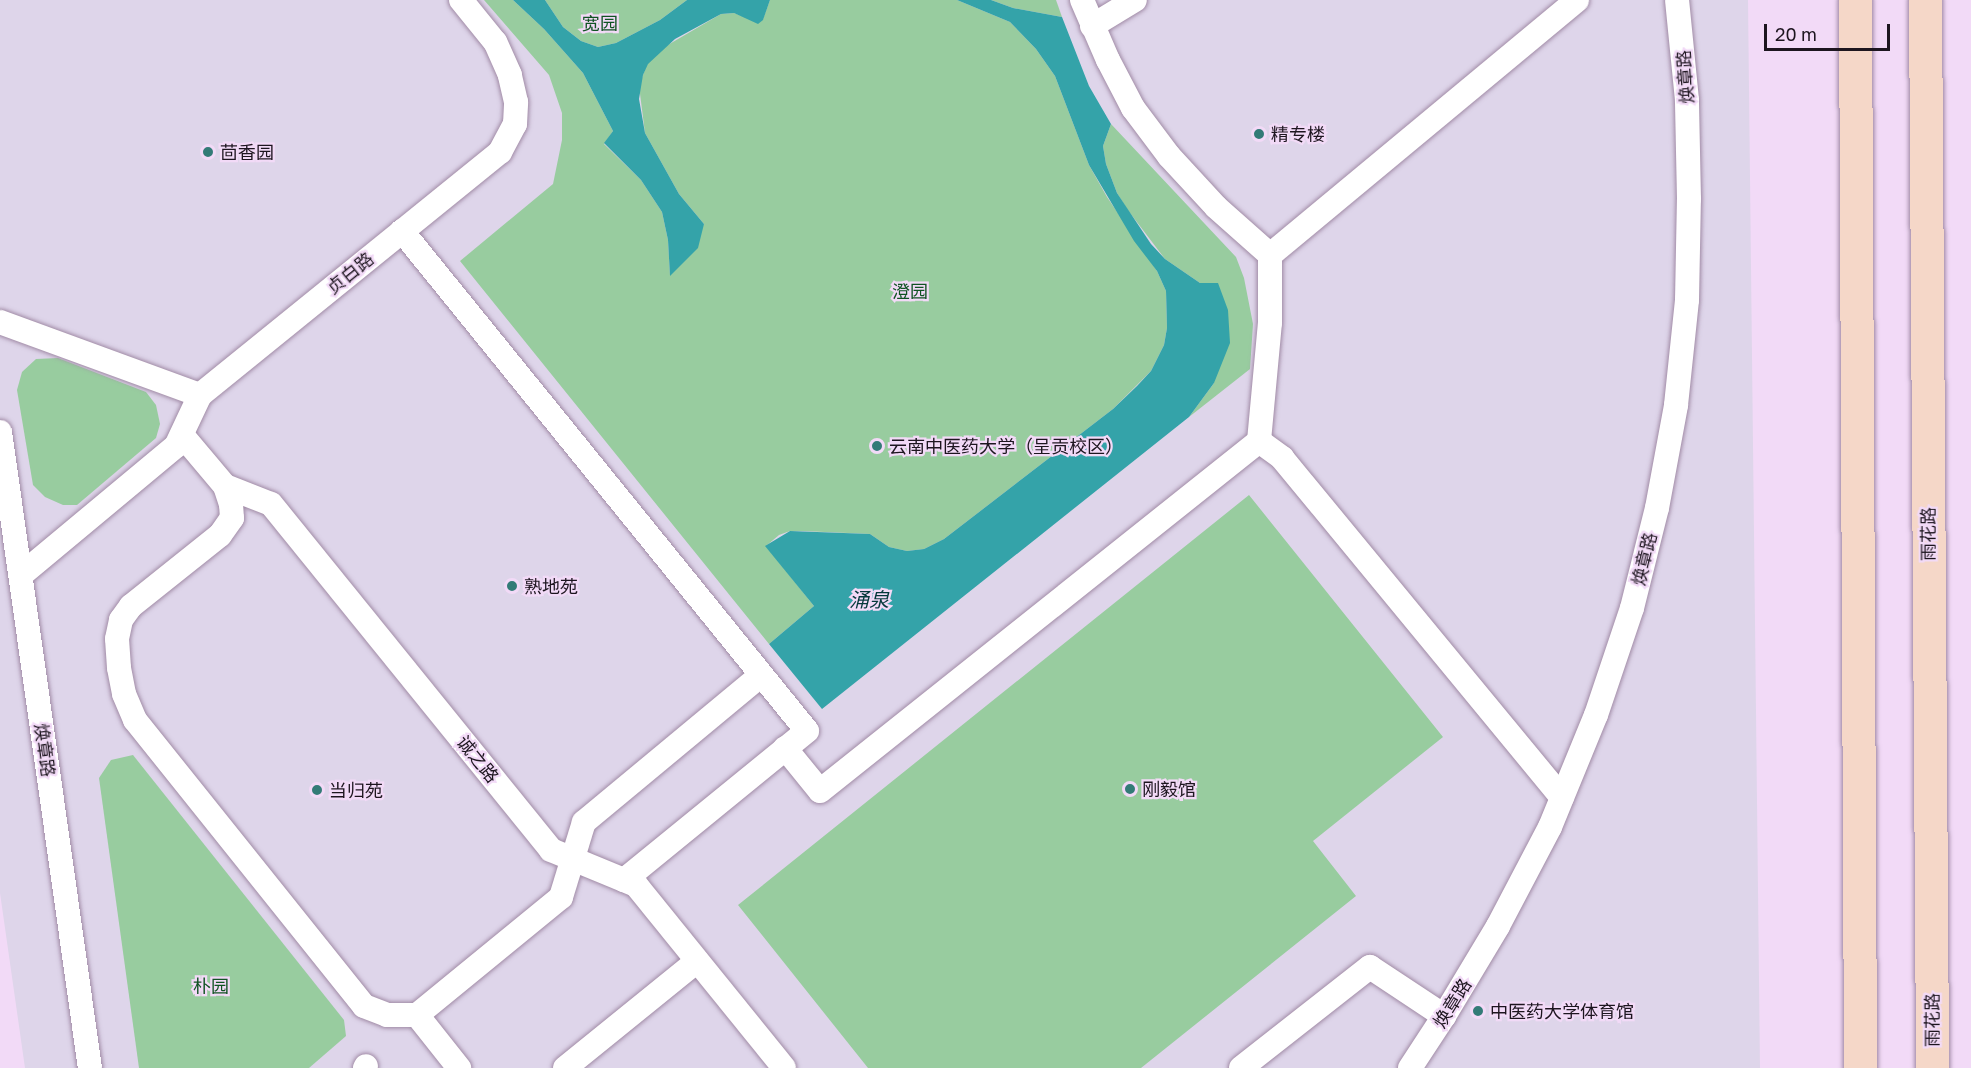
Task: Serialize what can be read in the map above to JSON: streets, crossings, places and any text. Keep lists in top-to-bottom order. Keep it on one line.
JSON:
{"streets":{"street":["雨花路"],"lane":["焕章路","贞白路","诚之路"]},"crossings":[["焕章路","贞白路"],["贞白路","诚之路"]],"water":["涌泉"],"parks":["宽园","澄园","朴园"],"places":["精专楼","茴香园","云南中医药大学（呈贡校区）","熟地苑","刚毅馆","当归苑","中医药大学体育馆"],"scale_bar":"20 m"}
